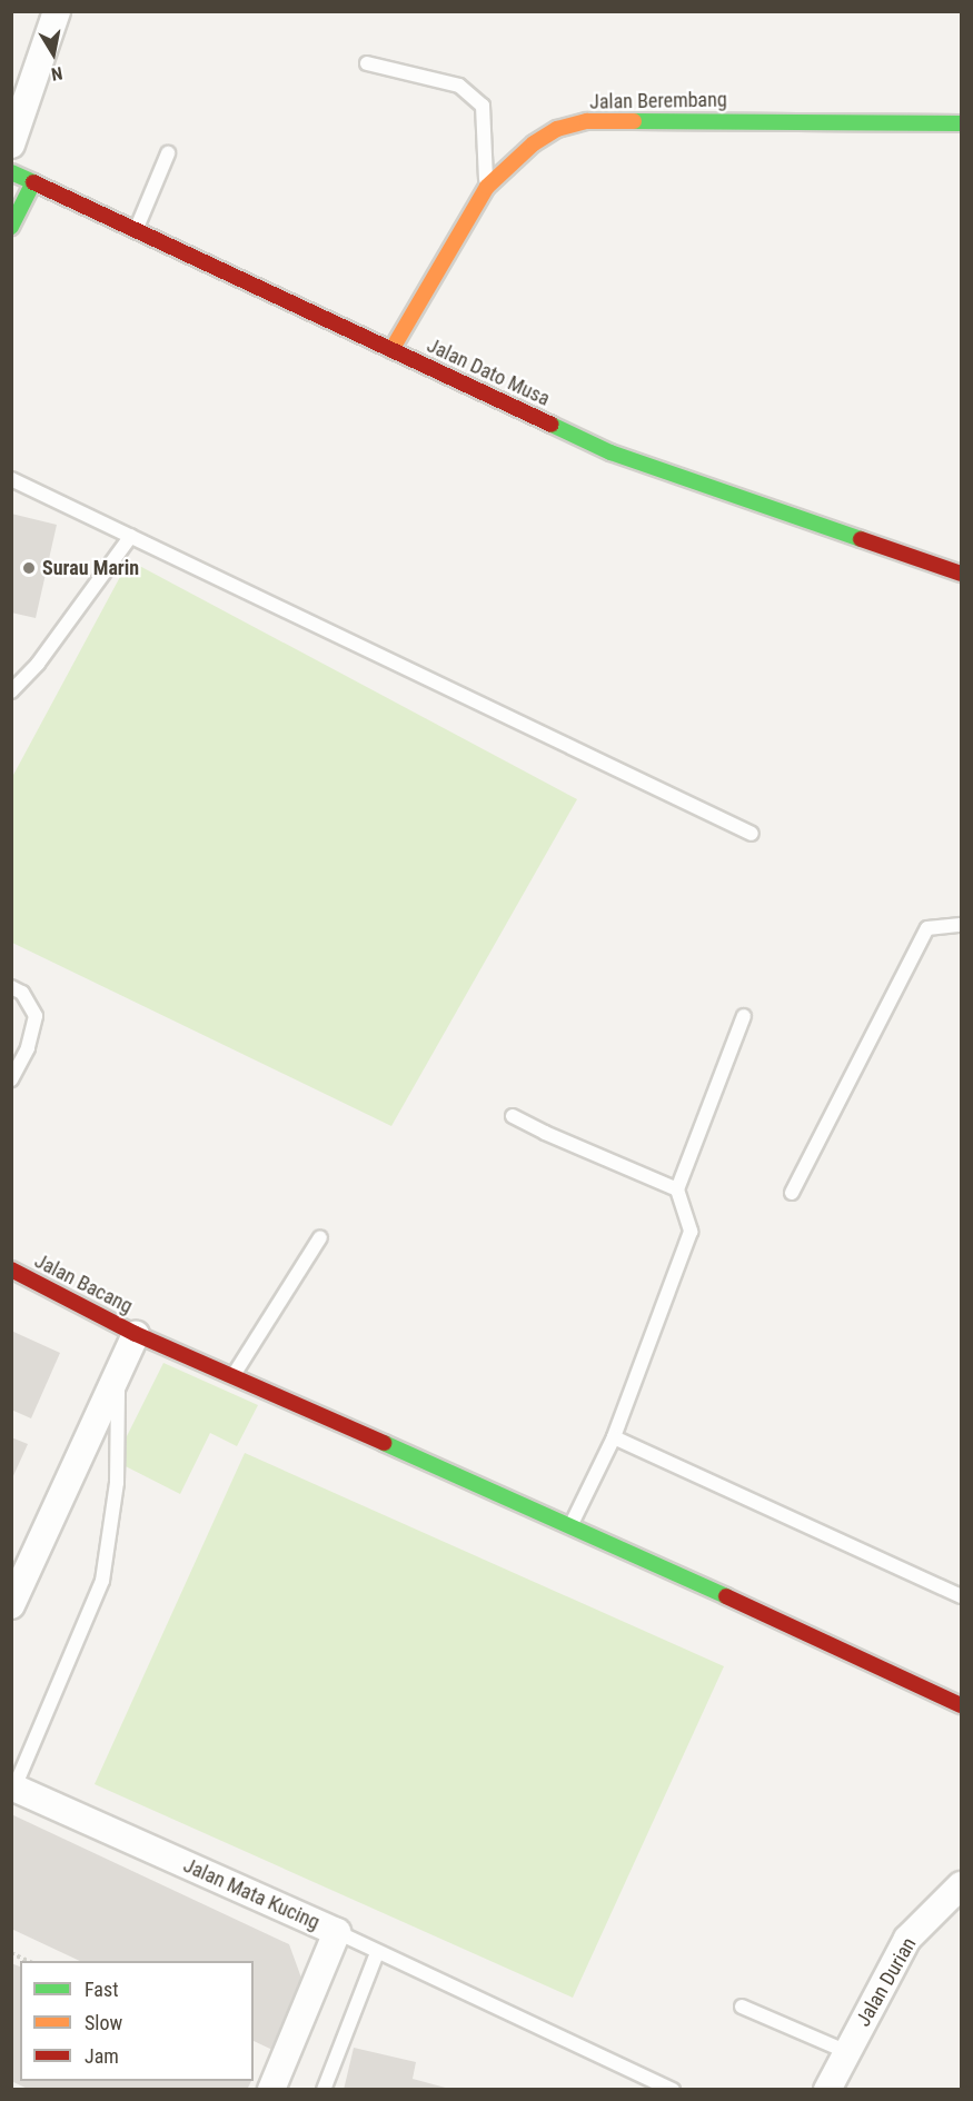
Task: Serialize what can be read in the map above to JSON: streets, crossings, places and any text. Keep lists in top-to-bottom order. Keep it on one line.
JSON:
{"streets":{"street":["Jalan Berembang","Jalan Dato Musa","Jalan Bacang","Jalan Mata Kucing","Jalan Durian"]},"crossings":[["Jalan Berembang","Jalan Dato Musa"]],"places":["Surau Marin"],"legend":["Fast","Slow","Jam"],"north":"bottom"}
